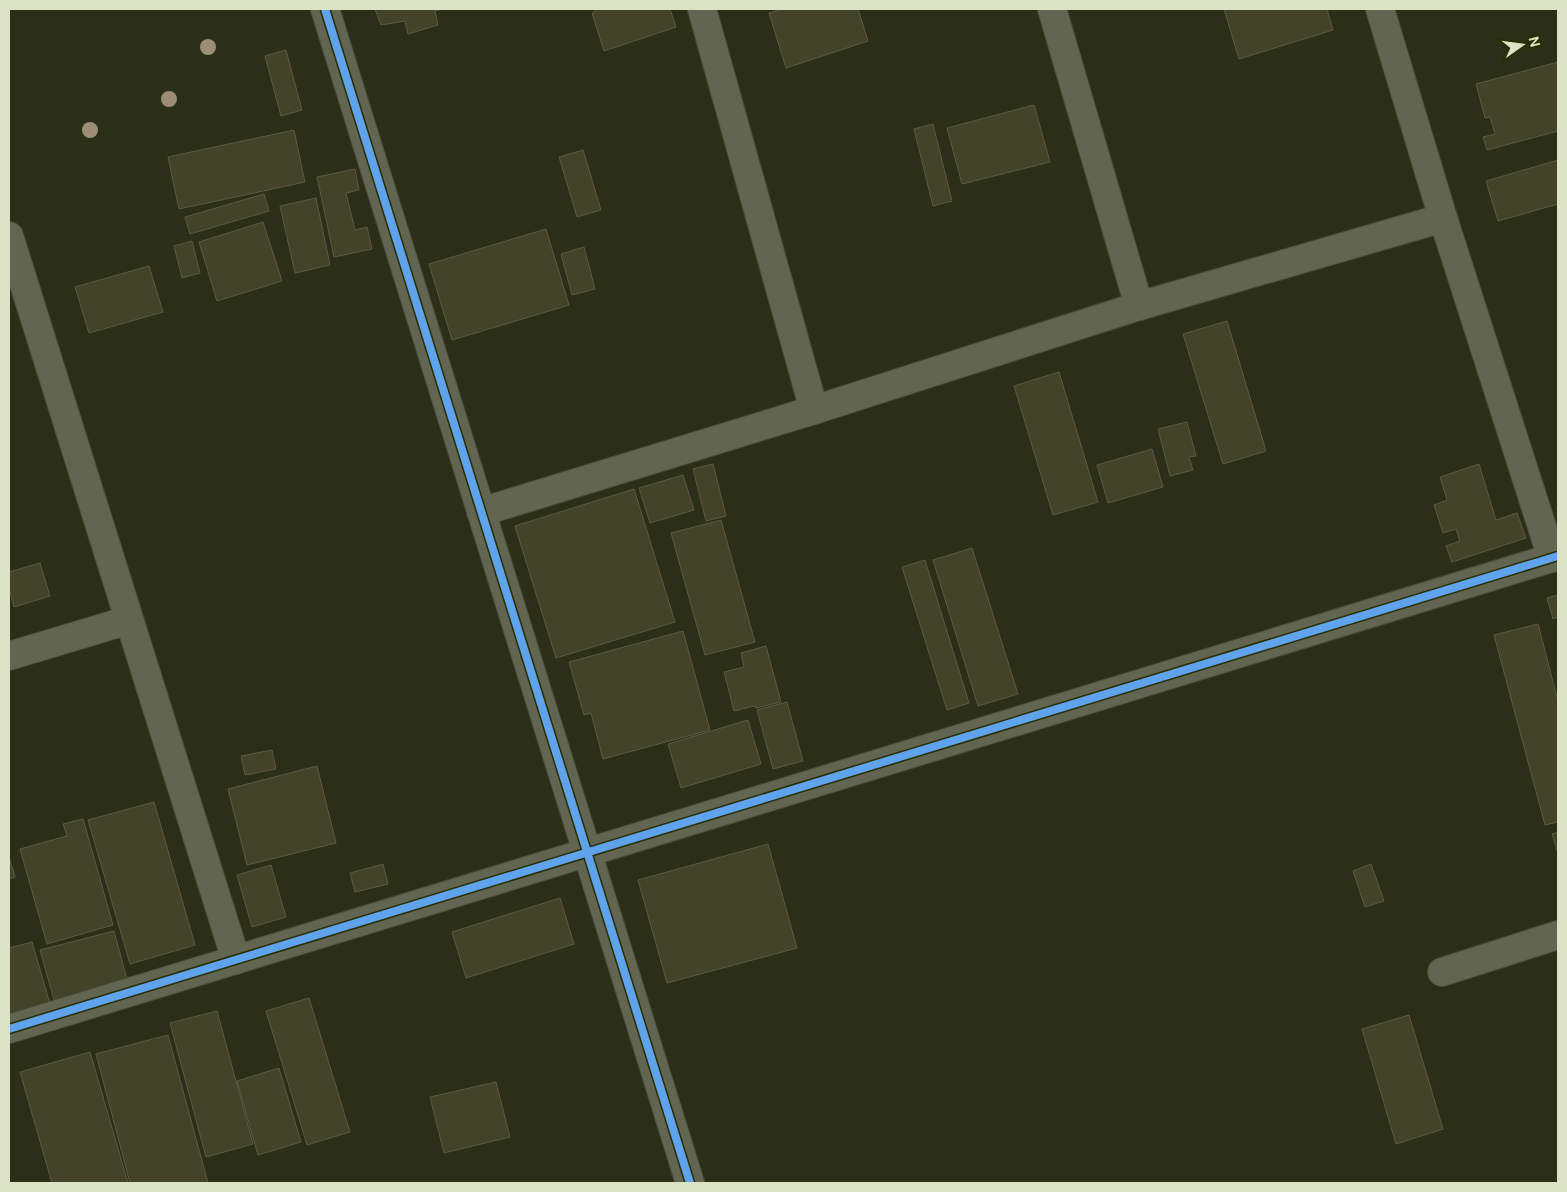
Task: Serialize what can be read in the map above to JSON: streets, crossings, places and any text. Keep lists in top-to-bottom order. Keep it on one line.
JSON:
{"north":"right"}
